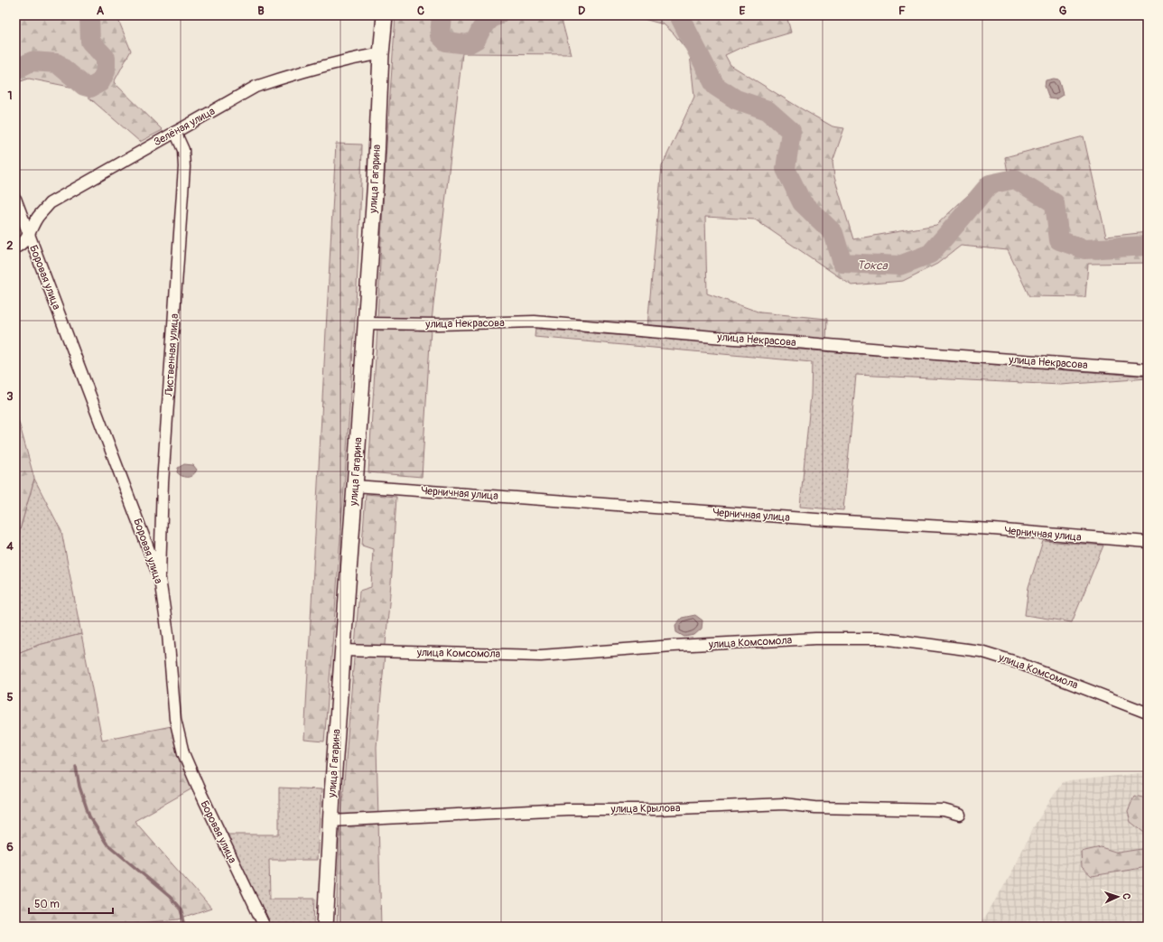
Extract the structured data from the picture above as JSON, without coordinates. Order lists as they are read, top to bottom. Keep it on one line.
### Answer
{"streets":{"main road":["улица Гагарина"],"street":["Зелёная улица","Боровая улица","улица Некрасова","Лиственная улица","Черничная улица","улица Комсомола","улица Крылова"]},"crossings":[["Зелёная улица","улица Гагарина"],["Зелёная улица","Боровая улица"],["Зелёная улица","Лиственная улица"],["улица Гагарина","улица Некрасова"],["улица Гагарина","Черничная улица"],["улица Гагарина","улица Комсомола"],["улица Гагарина","улица Крылова"],["Боровая улица","Лиственная улица"]],"water":["Токса"],"scale_bar":"50 m","north":"right","grid":{"columns":["A","B","C","D","E","F","G"],"rows":["1","2","3","4","5","6"]}}
